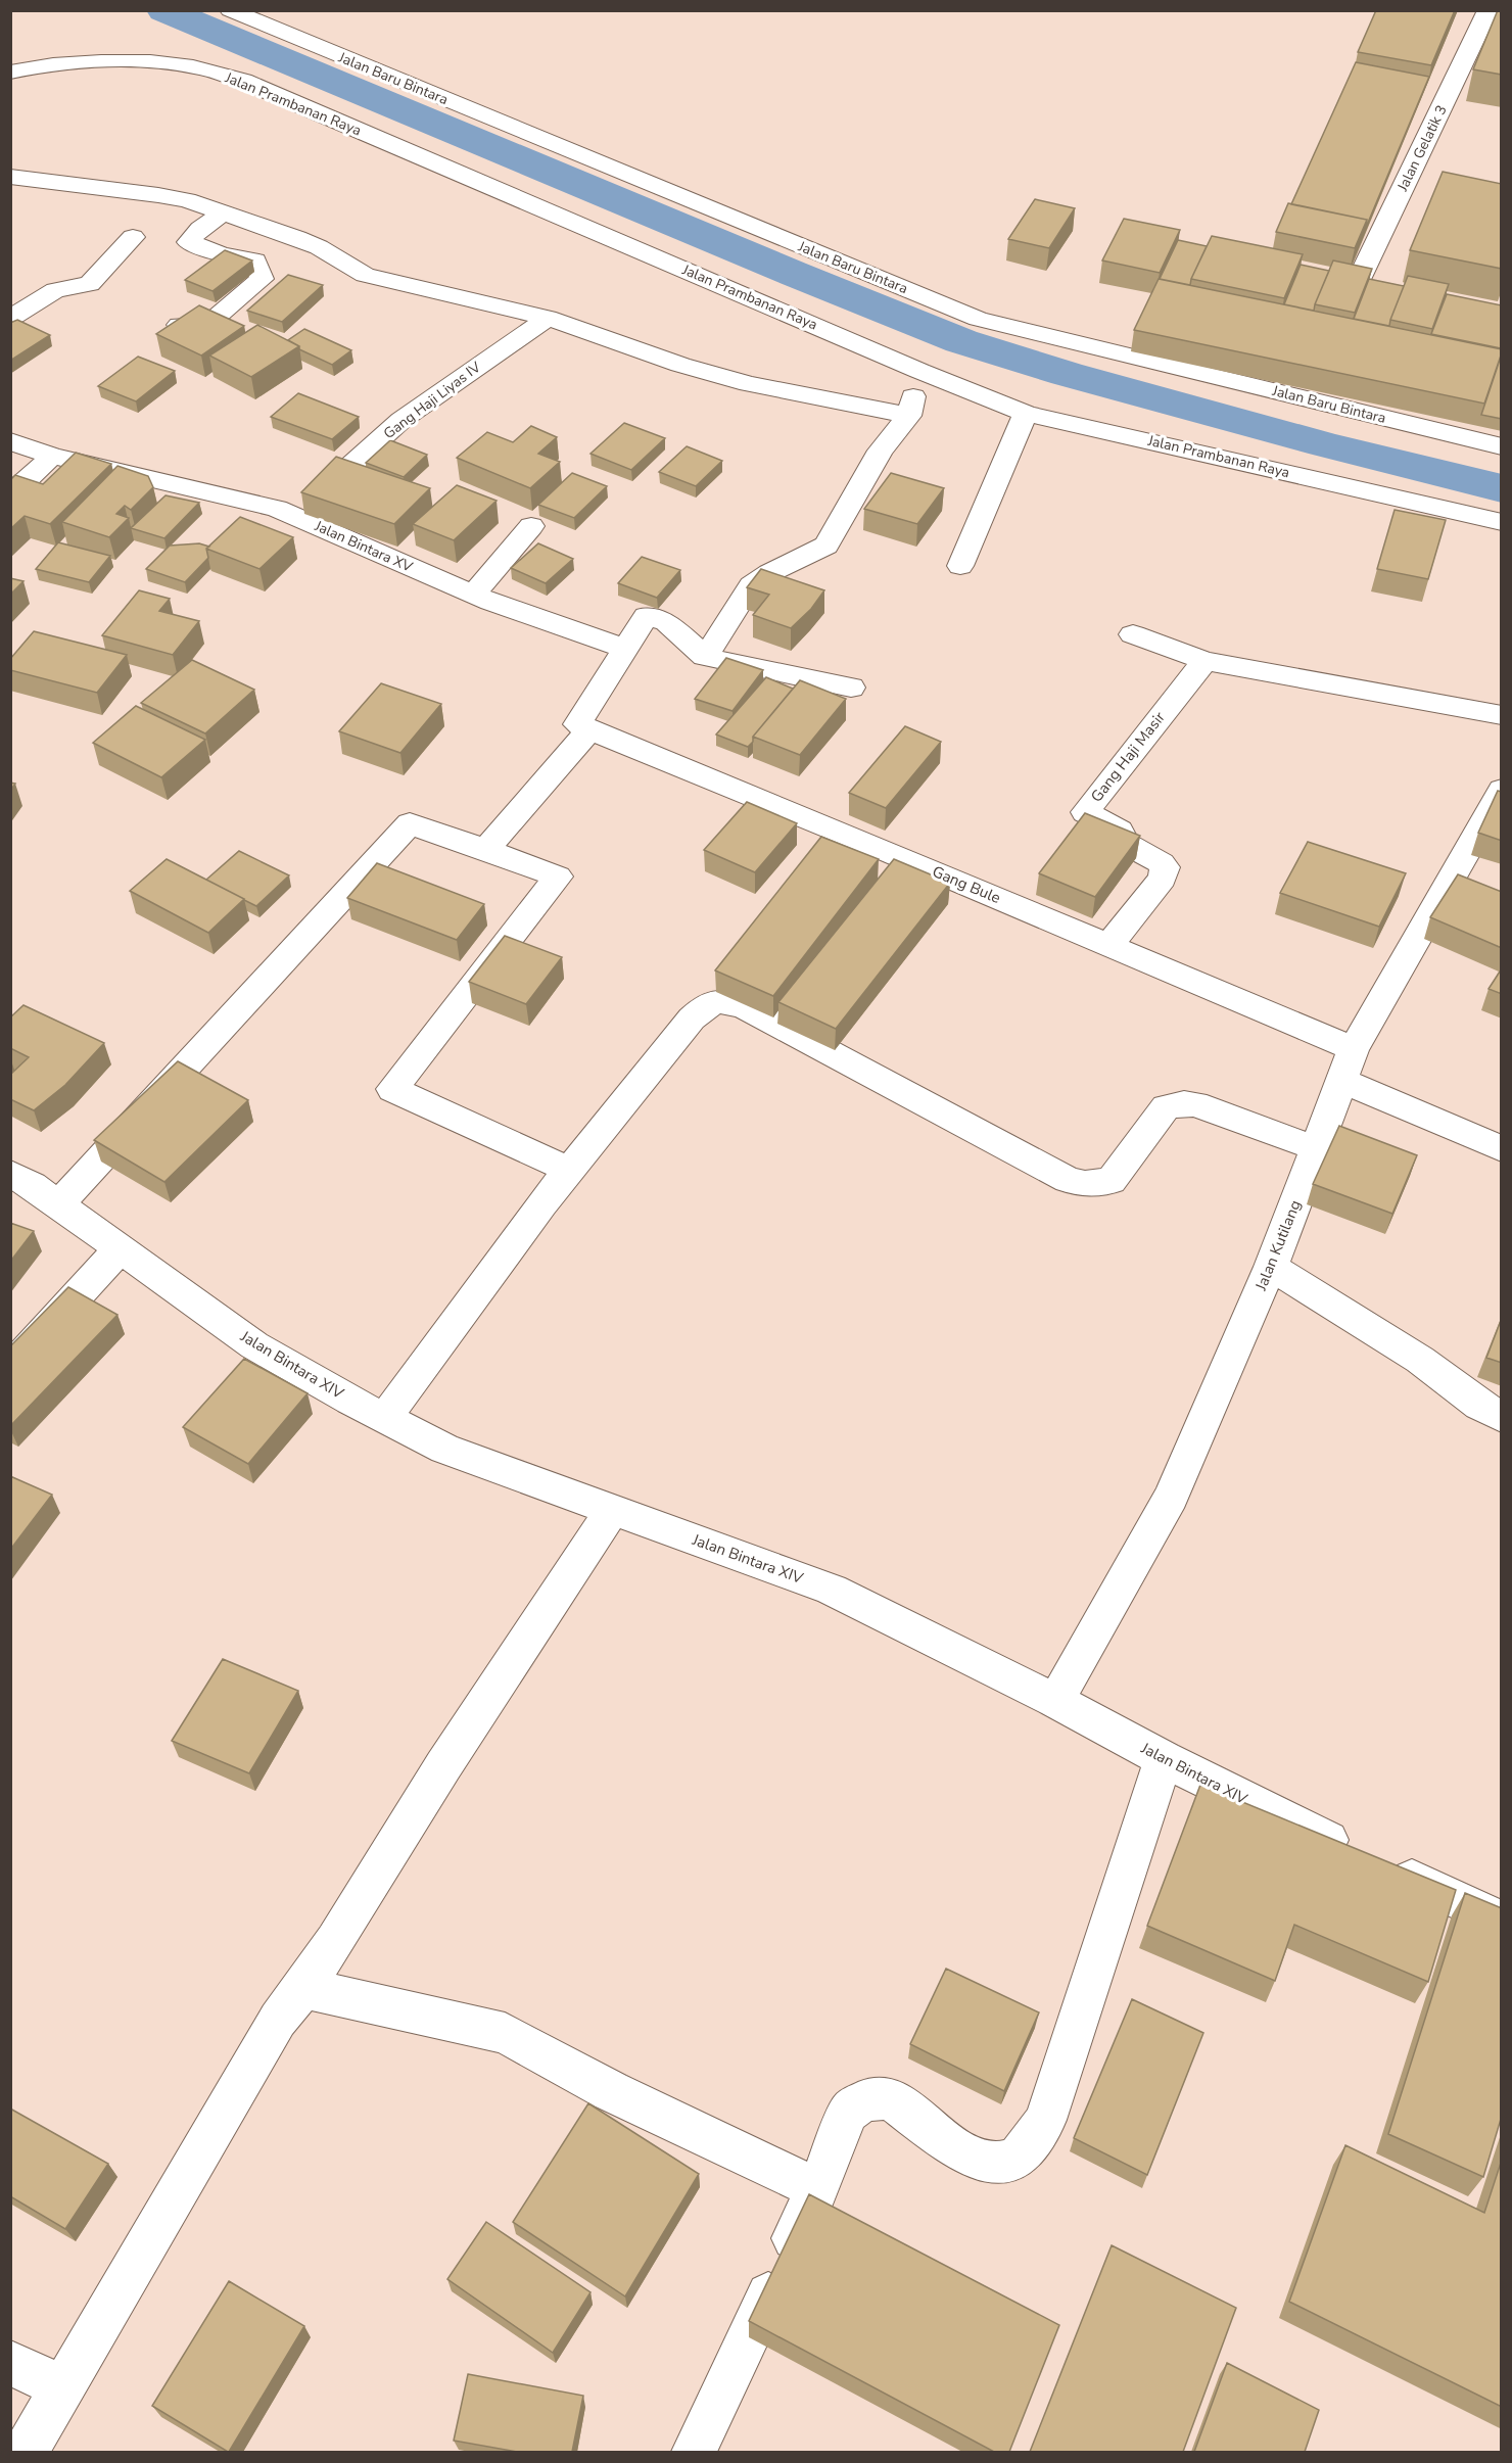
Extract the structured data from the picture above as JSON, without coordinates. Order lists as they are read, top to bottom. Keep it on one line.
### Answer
{"streets":{"street":["Jalan Baru Bintara","Jalan Prambanan Raya","Jalan Gelatik 3","Gang Haji Liyas IV","Jalan Bintara XV","Gang Haji Masir","Gang Bule","Jalan Kutilang","Jalan Bintara XIV"]},"crossings":[["Gang Haji Liyas IV","Jalan Bintara XV"],["Gang Haji Masir","Gang Bule"],["Gang Bule","Jalan Kutilang"],["Jalan Kutilang","Jalan Bintara XIV"]]}
